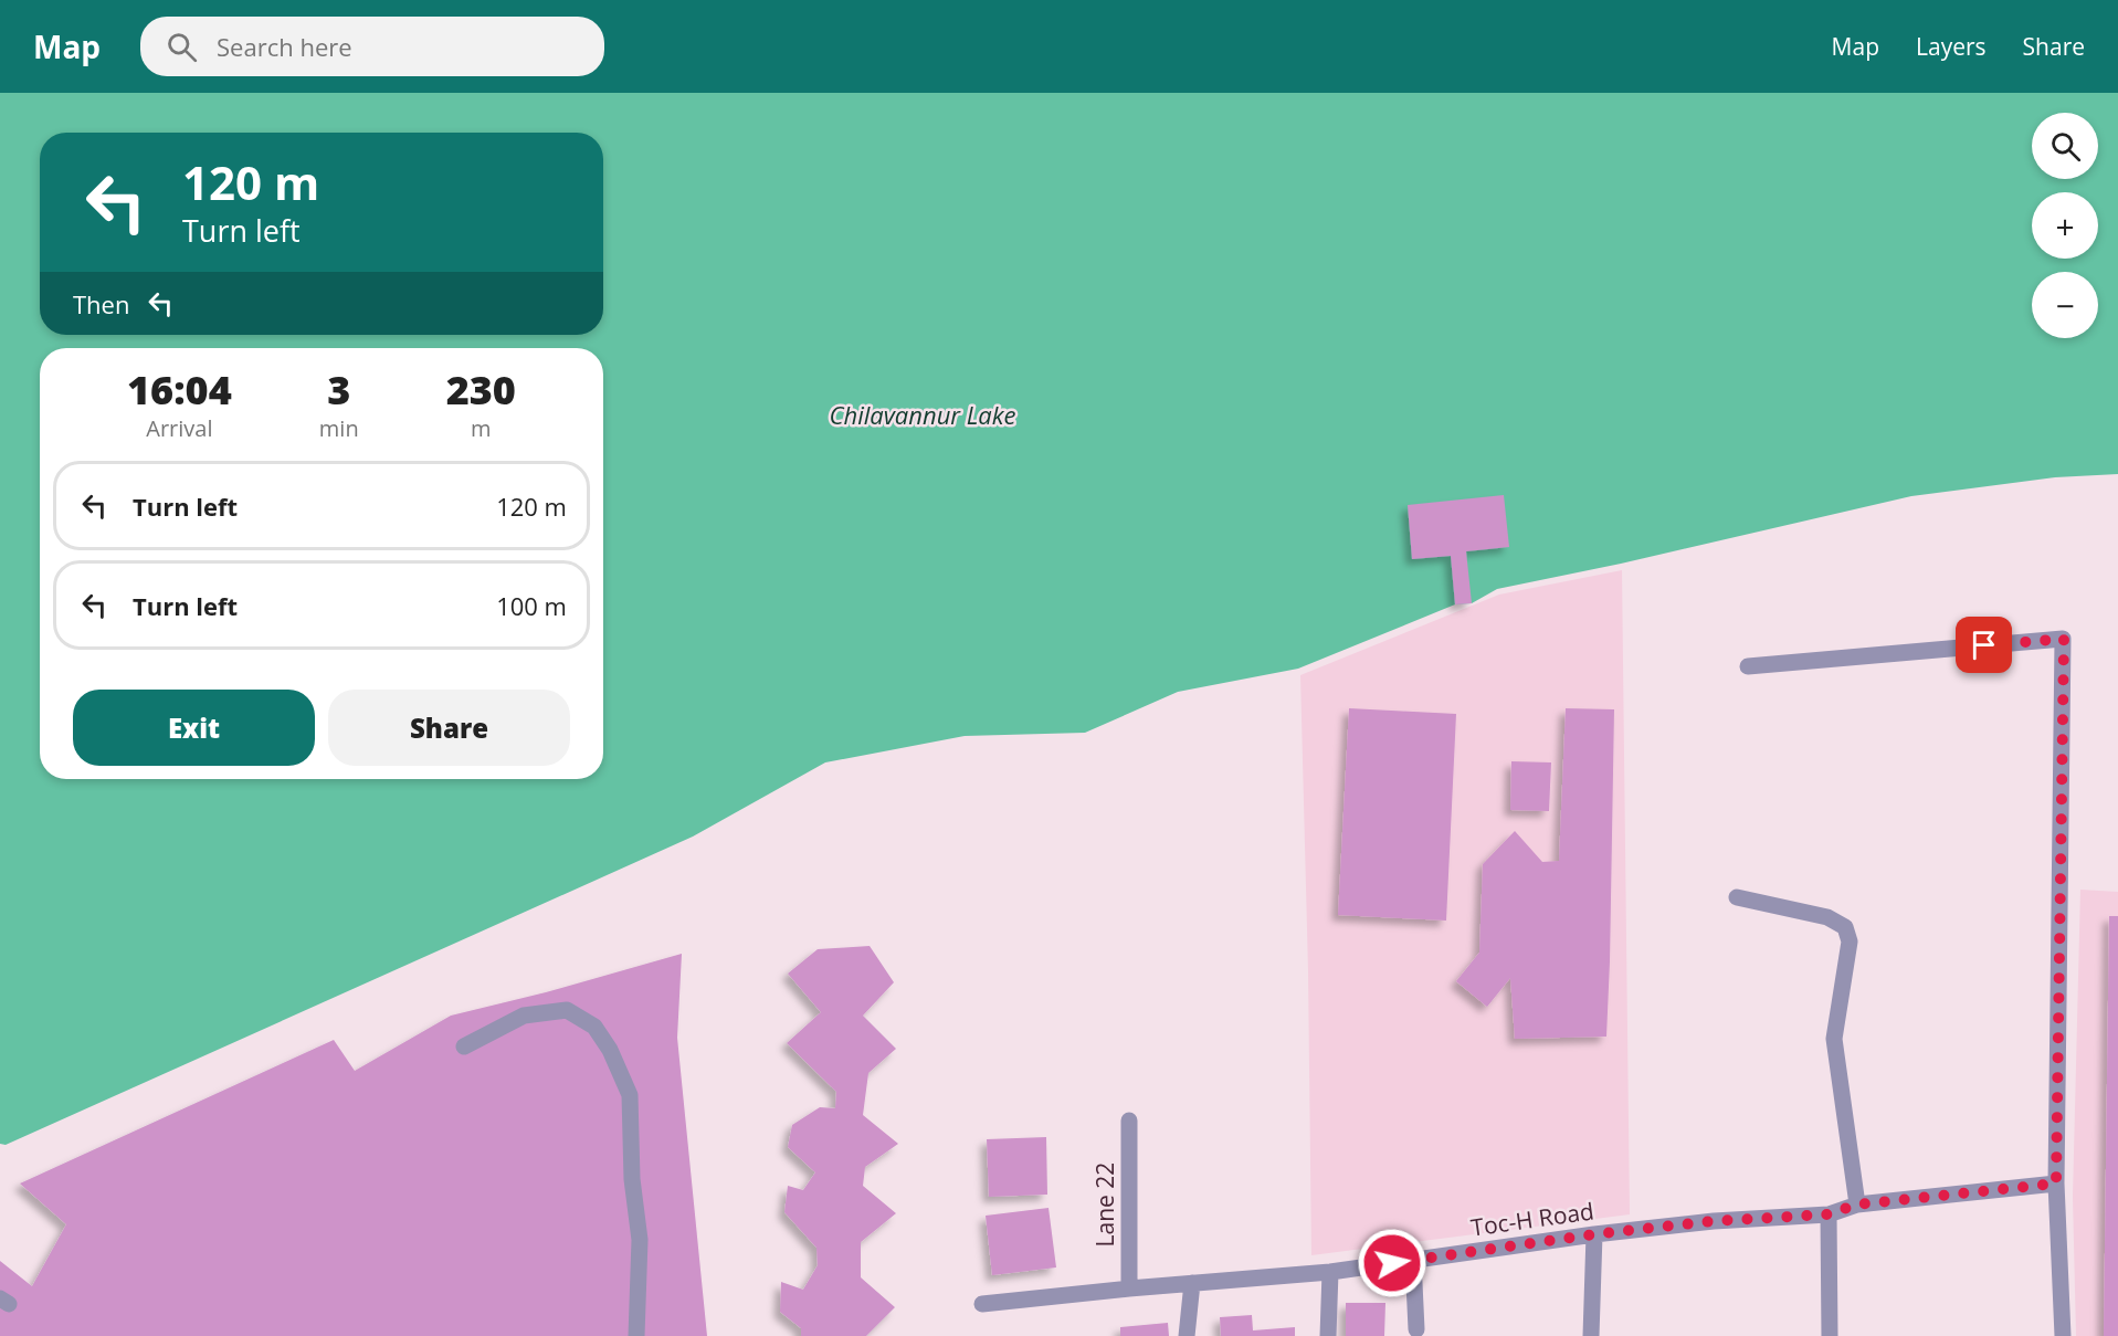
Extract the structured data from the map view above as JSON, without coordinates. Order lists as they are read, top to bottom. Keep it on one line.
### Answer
{"streets":{"street":["Lane 22","Toc-H Road"]},"crossings":[["Lane 22","Toc-H Road"]],"water":["Chilavannur Lake"],"page":{"header":"Map","search":"Search here","nav":["Map","Layers","Share"],"map_buttons":["+","−"],"turn":["120 m","Turn left"],"then":"Then","eta":["16:04","Arrival","3","min","230","m"],"list":[{"name":"Turn left","value":"120 m"},{"name":"Turn left","value":"100 m"}],"buttons":["Exit","Share"]}}
